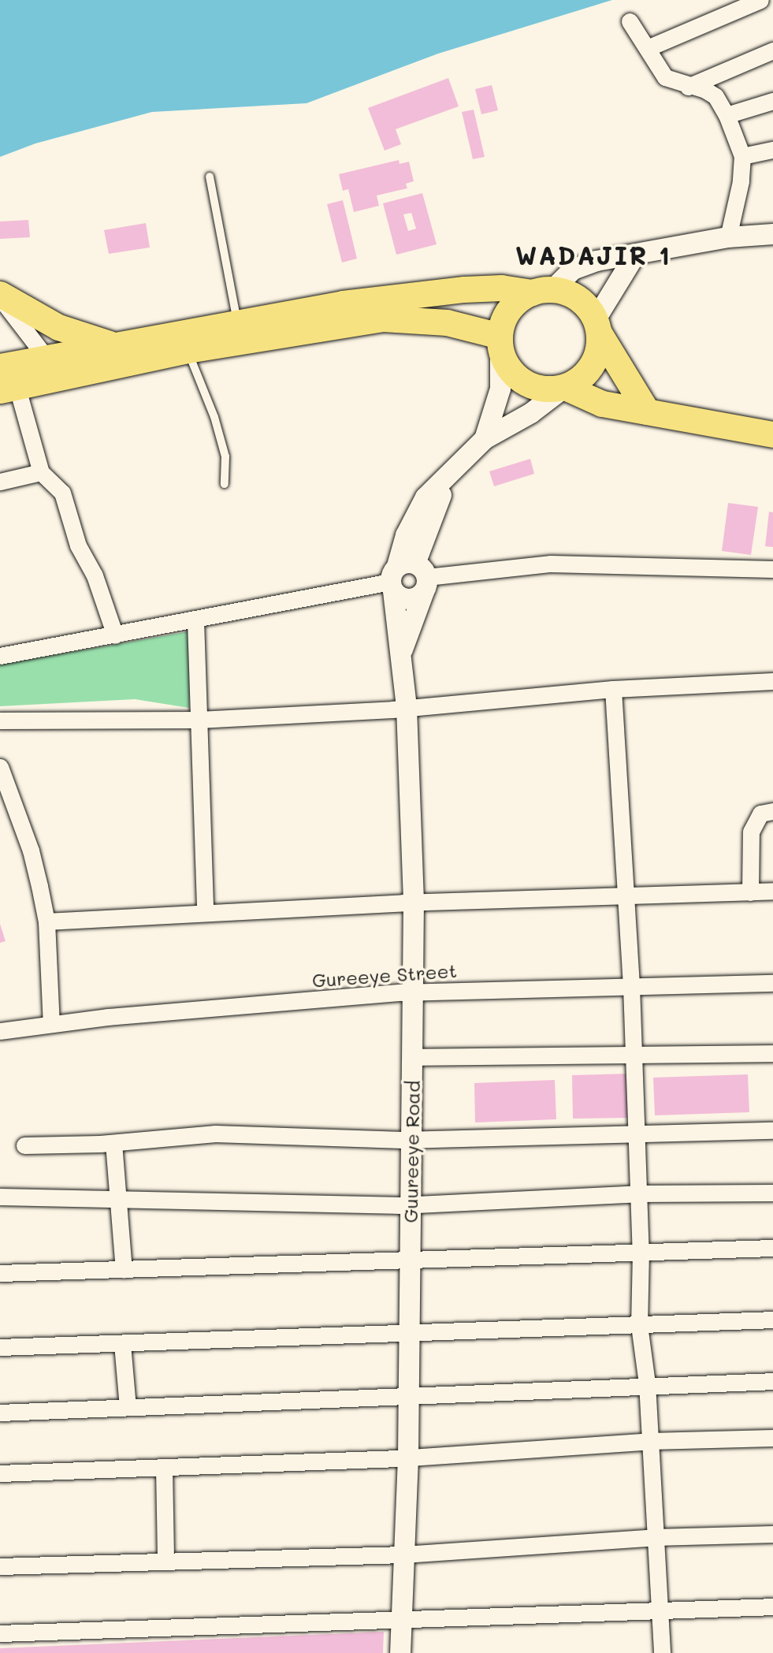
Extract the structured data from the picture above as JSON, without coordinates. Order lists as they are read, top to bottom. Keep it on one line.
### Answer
{"streets":{"street":["Gureeye Street","Guureeye Road"]},"crossings":[["Gureeye Street","Guureeye Road"]],"districts":["WADAJIR 1"]}
